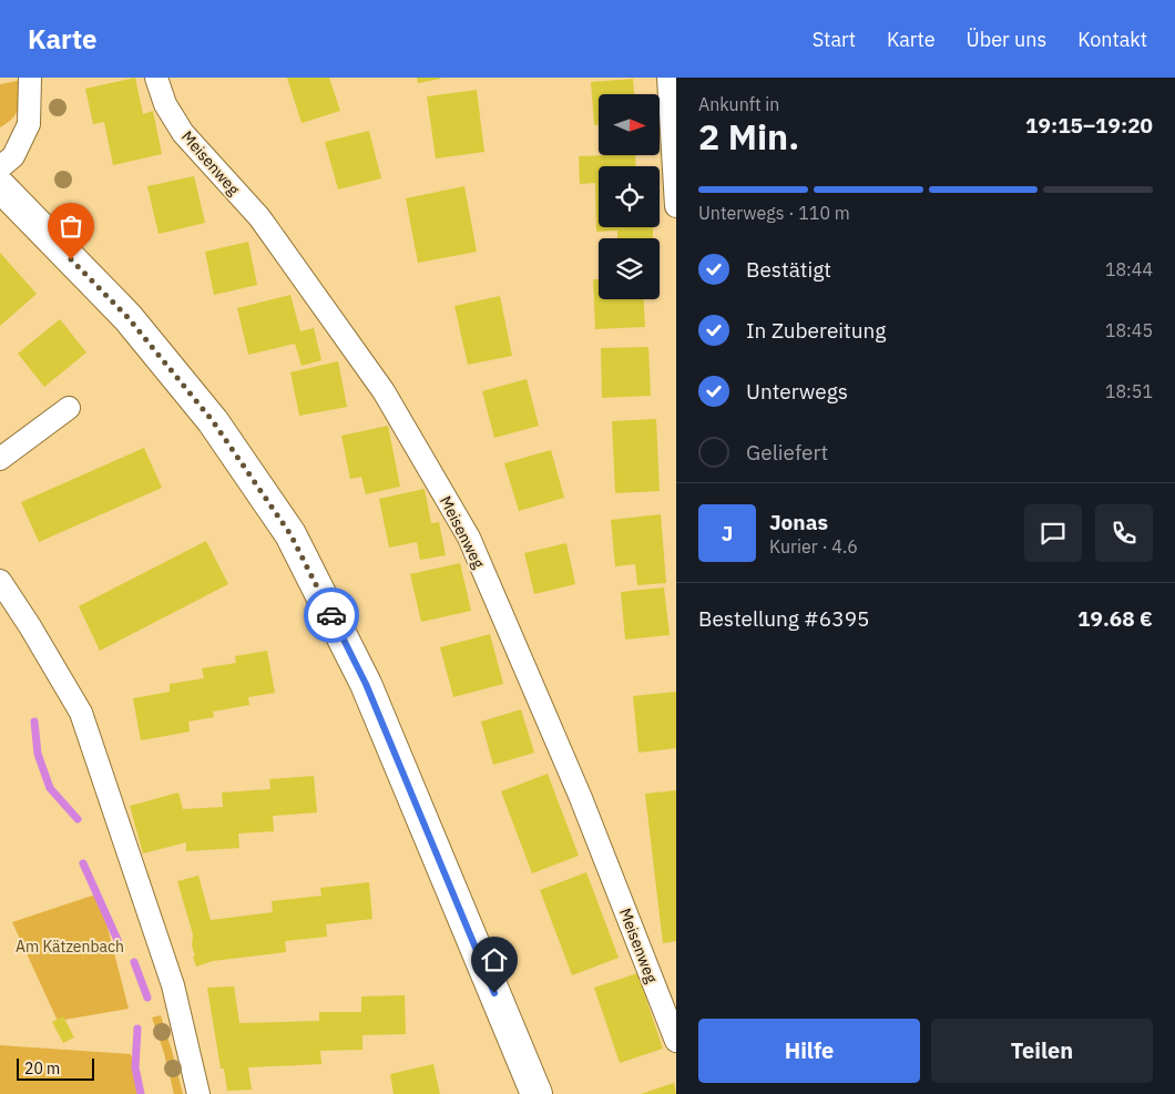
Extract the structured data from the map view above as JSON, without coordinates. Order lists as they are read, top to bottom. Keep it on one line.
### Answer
{"streets":{"street":["Meisenweg"]},"parks":["Am Kätzenbach"],"scale_bar":"20 m","north":"right","page":{"header":"Karte","nav":["Start","Karte","Über uns","Kontakt"],"heading":["2 Min.","Ankunft in","19:15–19:20"],"panel":["Jonas","Kurier · 4.6","Bestellung #6395","19.68 €"],"bar":"Unterwegs · 110 m","list":[["Bestätigt","18:44"],["In Zubereitung","18:45"],["Unterwegs","18:51"],"Geliefert"],"round":"J","buttons":["Hilfe","Teilen"],"scale":"20 m"}}
